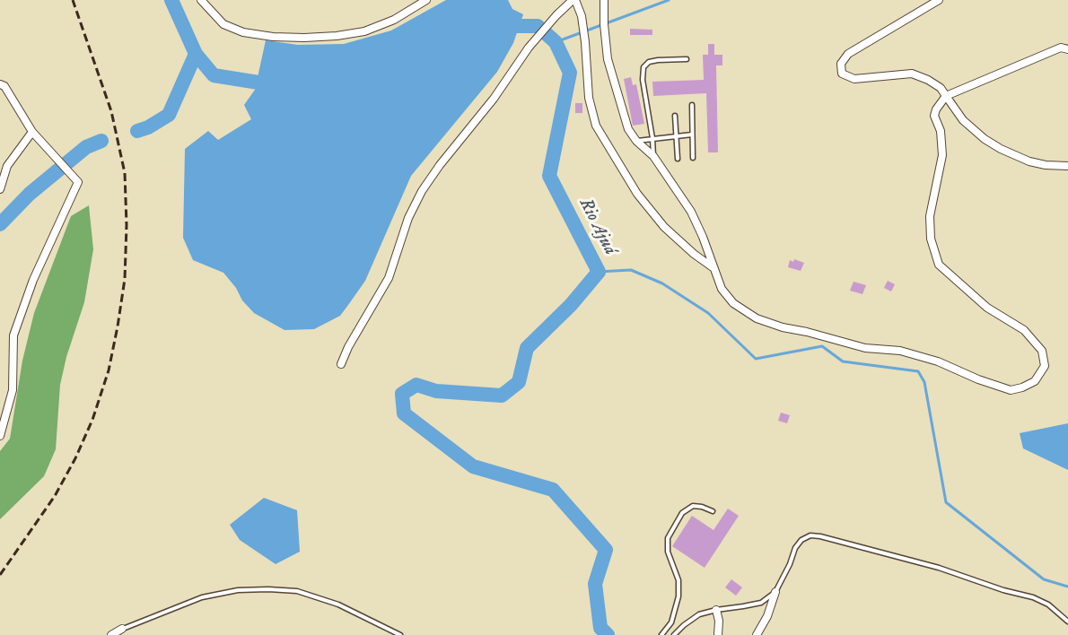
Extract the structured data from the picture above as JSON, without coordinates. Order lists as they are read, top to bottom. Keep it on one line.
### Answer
{"water":["Rio Ajuá"]}
